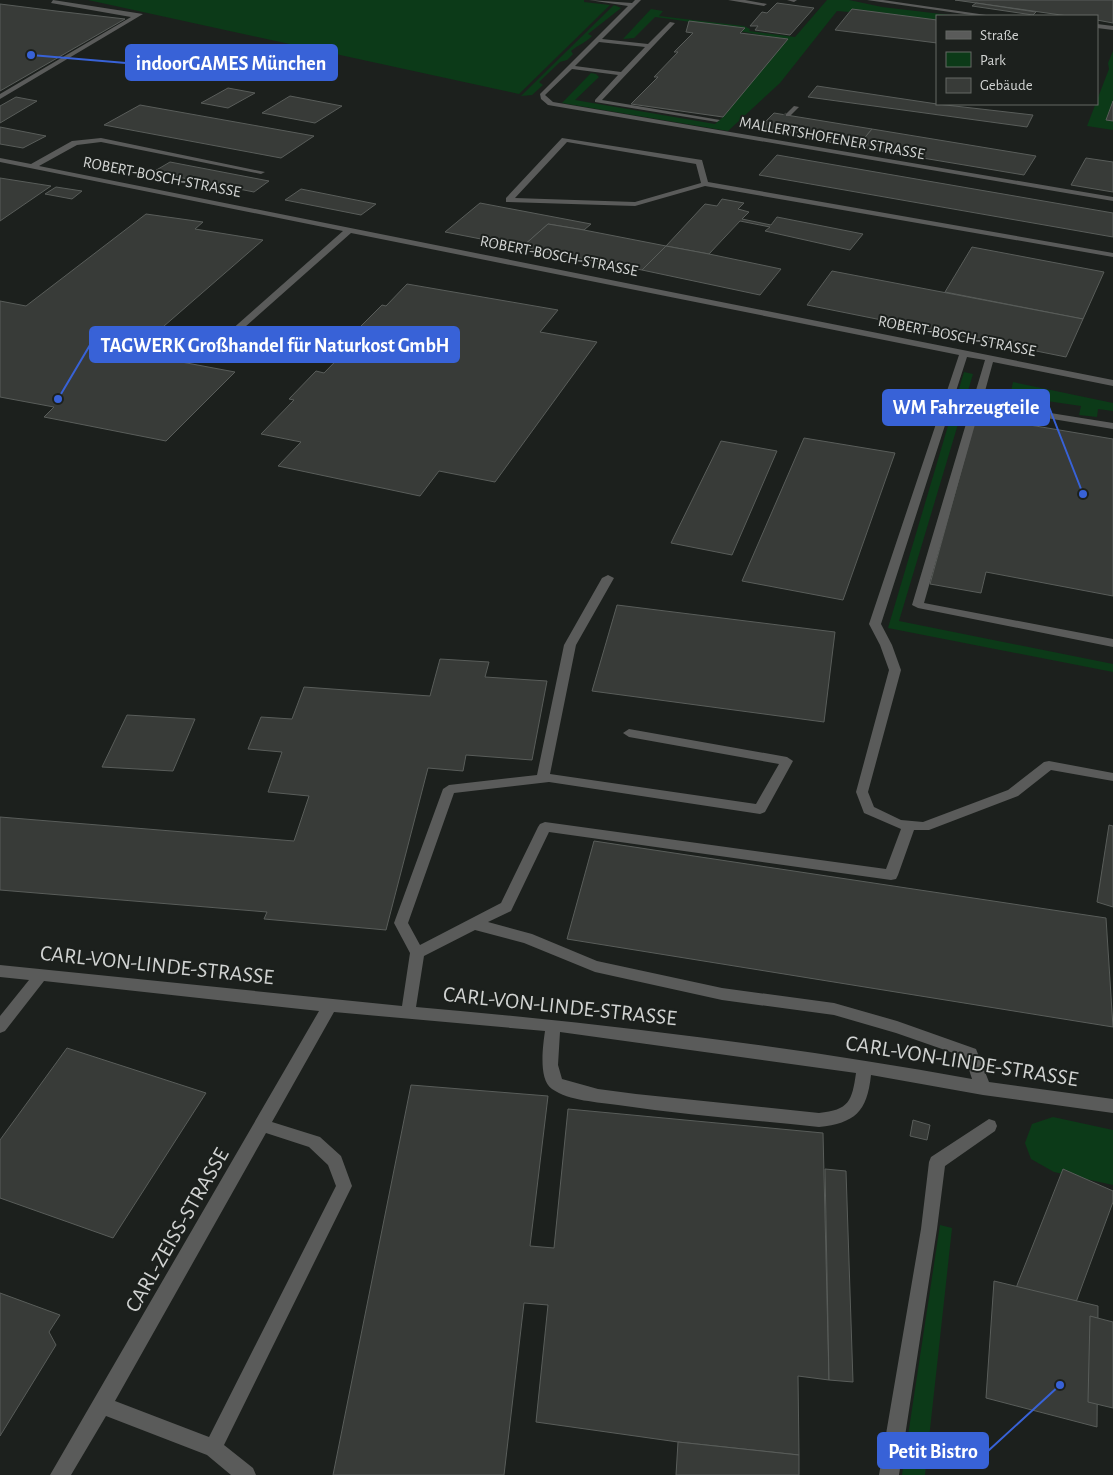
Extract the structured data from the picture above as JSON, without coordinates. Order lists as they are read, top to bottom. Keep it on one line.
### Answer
{"streets":{"street":["MALLERTSHOFENER STRASSE","ROBERT-BOSCH-STRASSE","CARL-VON-LINDE-STRASSE","CARL-ZEISS-STRASSE"]},"crossings":[["CARL-VON-LINDE-STRASSE","CARL-ZEISS-STRASSE"]],"places":["indoorGAMES München","TAGWERK Großhandel für Naturkost GmbH","WM Fahrzeugteile","Petit Bistro"],"legend":["Straße","Park","Gebäude"]}
